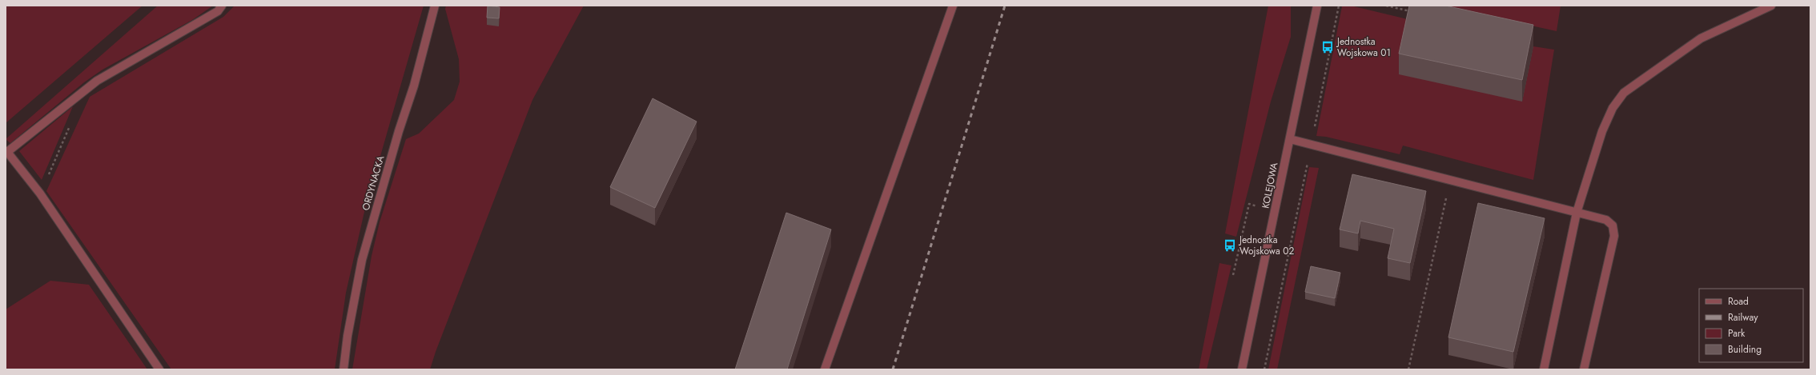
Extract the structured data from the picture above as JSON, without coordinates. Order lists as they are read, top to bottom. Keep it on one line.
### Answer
{"streets":{"street":["ORDYNACKA","KOLEJOWA"]},"places":{"bus stop":["Jednostka Wojskowa 01","Jednostka Wojskowa 02"]},"legend":["Road","Railway","Park","Building"]}
